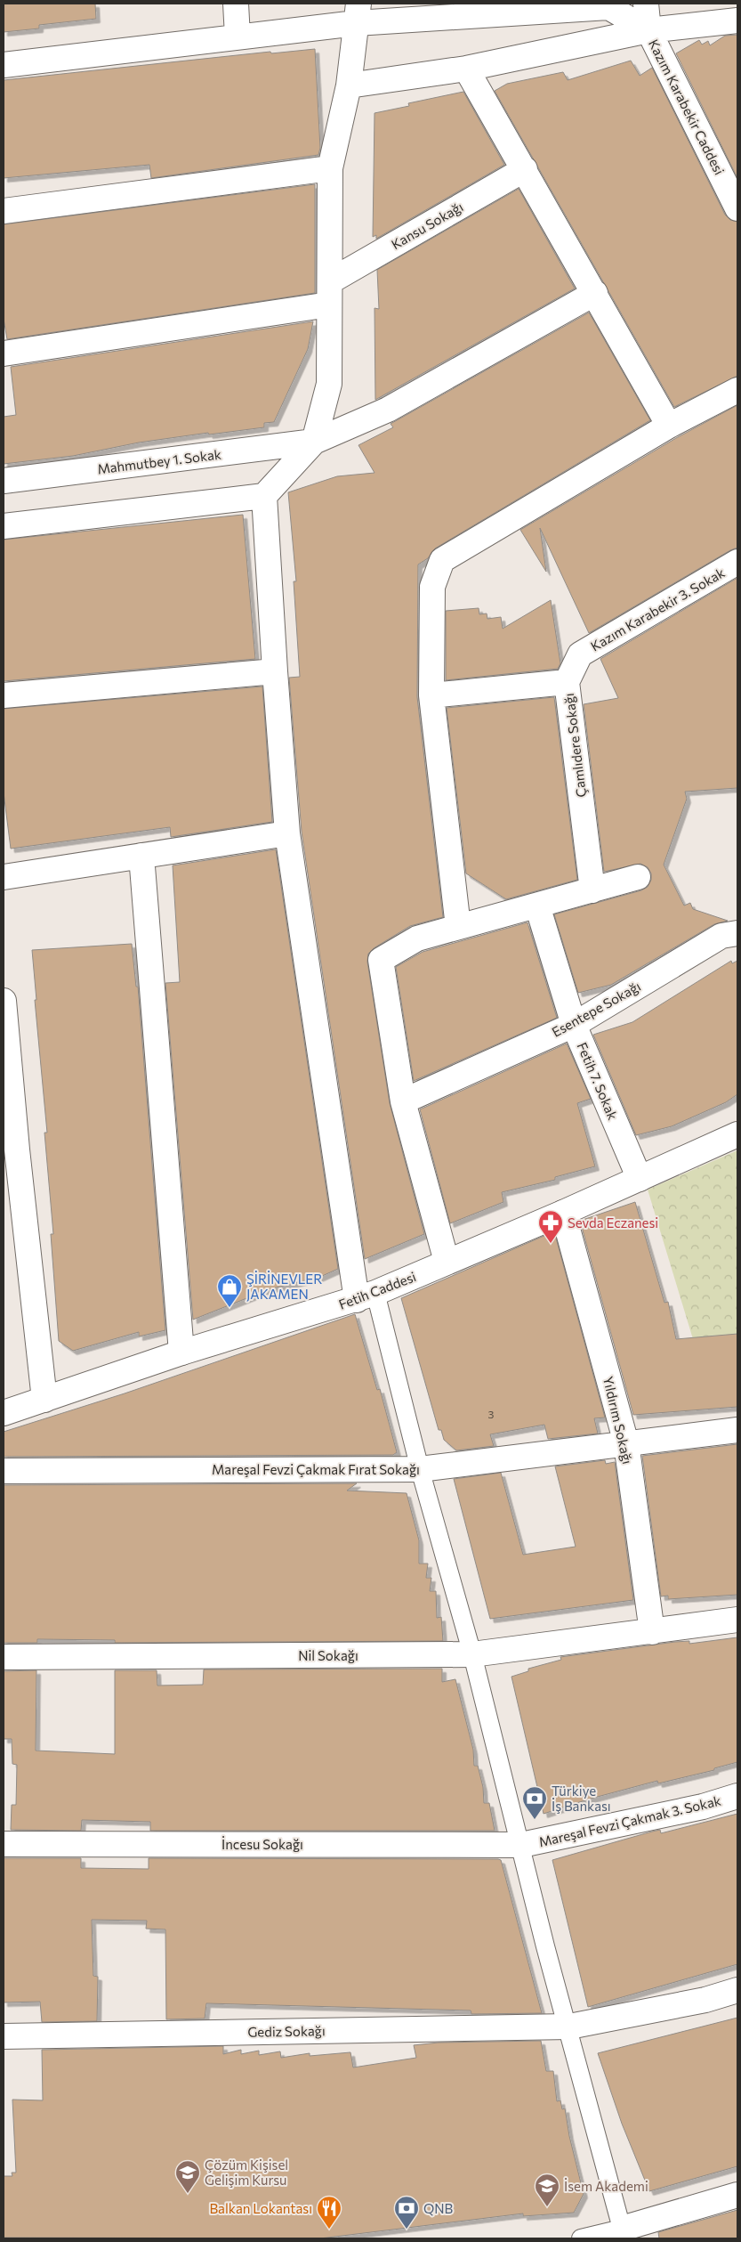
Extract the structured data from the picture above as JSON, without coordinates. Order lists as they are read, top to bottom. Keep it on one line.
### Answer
{"streets":{"street":["Kazım Karabekir Caddesi","Kansu Sokağı","Mahmutbey 1. Sokak","Kazım Karabekir 3. Sokak","Çamlıdere Sokağı","Esentepe Sokağı","Fetih 7. Sokak","Fetih Caddesi","Yıldırım Sokağı","Mareşal Fevzi Çakmak Fırat Sokağı","Nil Sokağı","Mareşal Fevzi Çakmak 3. Sokak","İncesu Sokağı","Gediz Sokağı"]},"crossings":[["Kazım Karabekir 3. Sokak","Çamlıdere Sokağı"],["Esentepe Sokağı","Fetih 7. Sokak"],["Fetih 7. Sokak","Fetih Caddesi"],["Fetih Caddesi","Yıldırım Sokağı"],["Yıldırım Sokağı","Mareşal Fevzi Çakmak Fırat Sokağı"],["Yıldırım Sokağı","Nil Sokağı"],["Mareşal Fevzi Çakmak 3. Sokak","İncesu Sokağı"]],"places":{"pharmacy":["Sevda Eczanesi"],"shop":["ŞİRİNEVLER JAKAMEN"],"bank":["Türkiye İş Bankası","QNB"],"school or university":["Çözüm Kişisel Gelişim Kursu","İsem Akademi"],"restaurant":["Balkan Lokantası"]},"house_numbers":["3"]}
